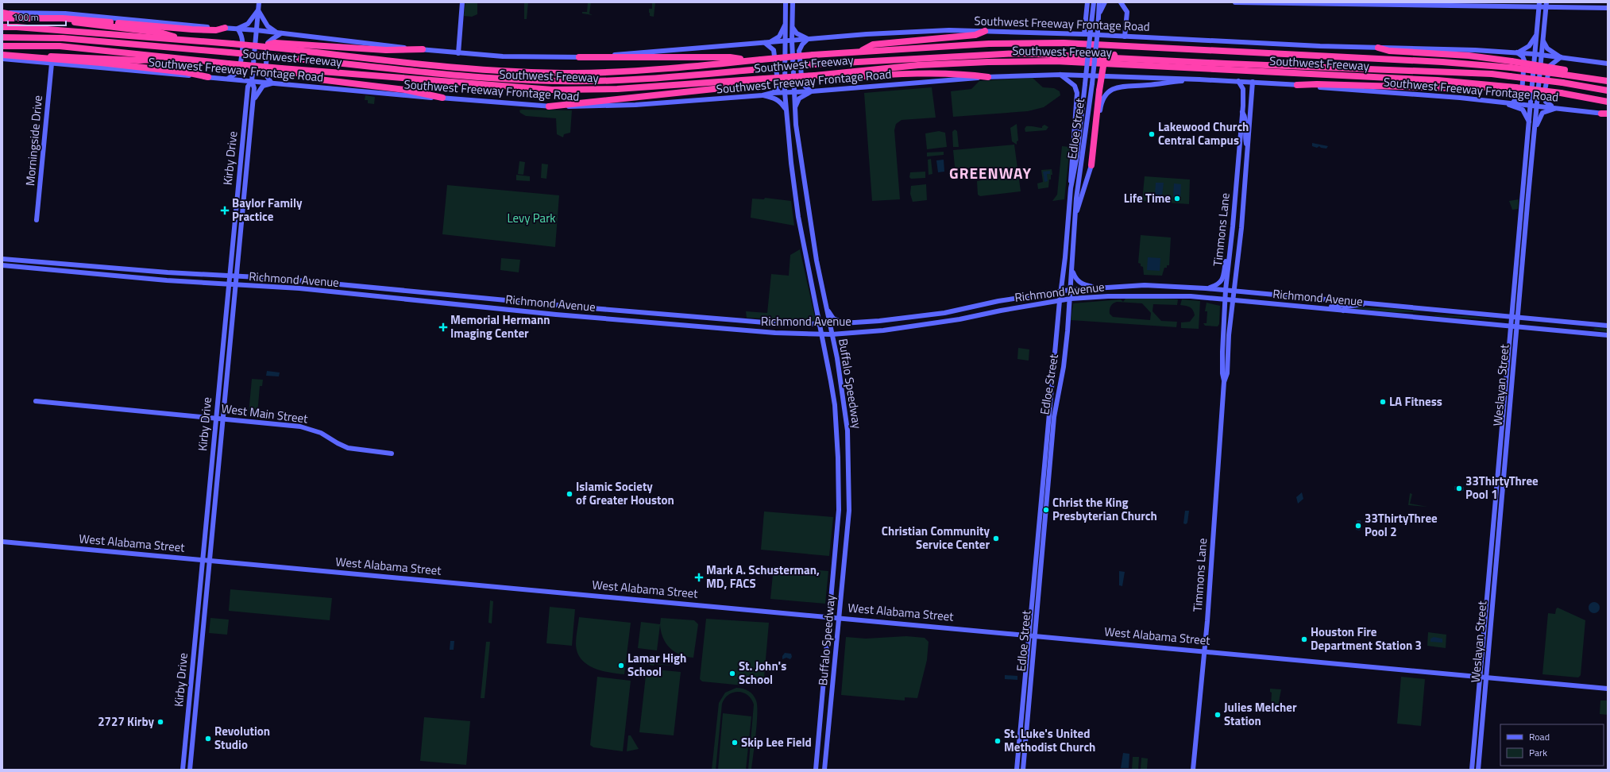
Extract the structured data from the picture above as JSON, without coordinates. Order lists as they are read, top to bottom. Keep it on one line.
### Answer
{"streets":{"highway":["Southwest Freeway"],"main road":["Southwest Freeway Frontage Road","Edloe Street","Morningside Drive","Kirby Drive","Timmons Lane","Richmond Avenue","Buffalo Speedway","Weslayan Street","West Main Street","West Alabama Street"]},"crossings":[["Southwest Freeway Frontage Road","Morningside Drive"],["Southwest Freeway Frontage Road","Kirby Drive"],["Southwest Freeway Frontage Road","Timmons Lane"],["Southwest Freeway Frontage Road","Buffalo Speedway"],["Southwest Freeway Frontage Road","Weslayan Street"],["Edloe Street","Richmond Avenue"],["Edloe Street","West Alabama Street"],["Kirby Drive","Richmond Avenue"],["Kirby Drive","West Main Street"],["Kirby Drive","West Alabama Street"],["Timmons Lane","Richmond Avenue"],["Timmons Lane","West Alabama Street"],["Richmond Avenue","Buffalo Speedway"],["Richmond Avenue","Weslayan Street"],["Buffalo Speedway","West Alabama Street"],["Weslayan Street","West Alabama Street"]],"districts":["GREENWAY"],"parks":["Levy Park"],"places":{"other":["Lakewood Church Central Campus","Life Time","LA Fitness","33ThirtyThree Pool 1","Islamic Society of Greater Houston","Christ the King Presbyterian Church","33ThirtyThree Pool 2","Christian Community Service Center","Houston Fire Department Station 3","Lamar High School","St. John's School","Julies Melcher Station","2727 Kirby","Revolution Studio","St. Luke's United Methodist Church","Skip Lee Field"],"health":["Baylor Family Practice","Memorial Hermann Imaging Center","Mark A. Schusterman, MD, FACS"]},"legend":["Road","Park"],"scale_bar":"100 m"}
